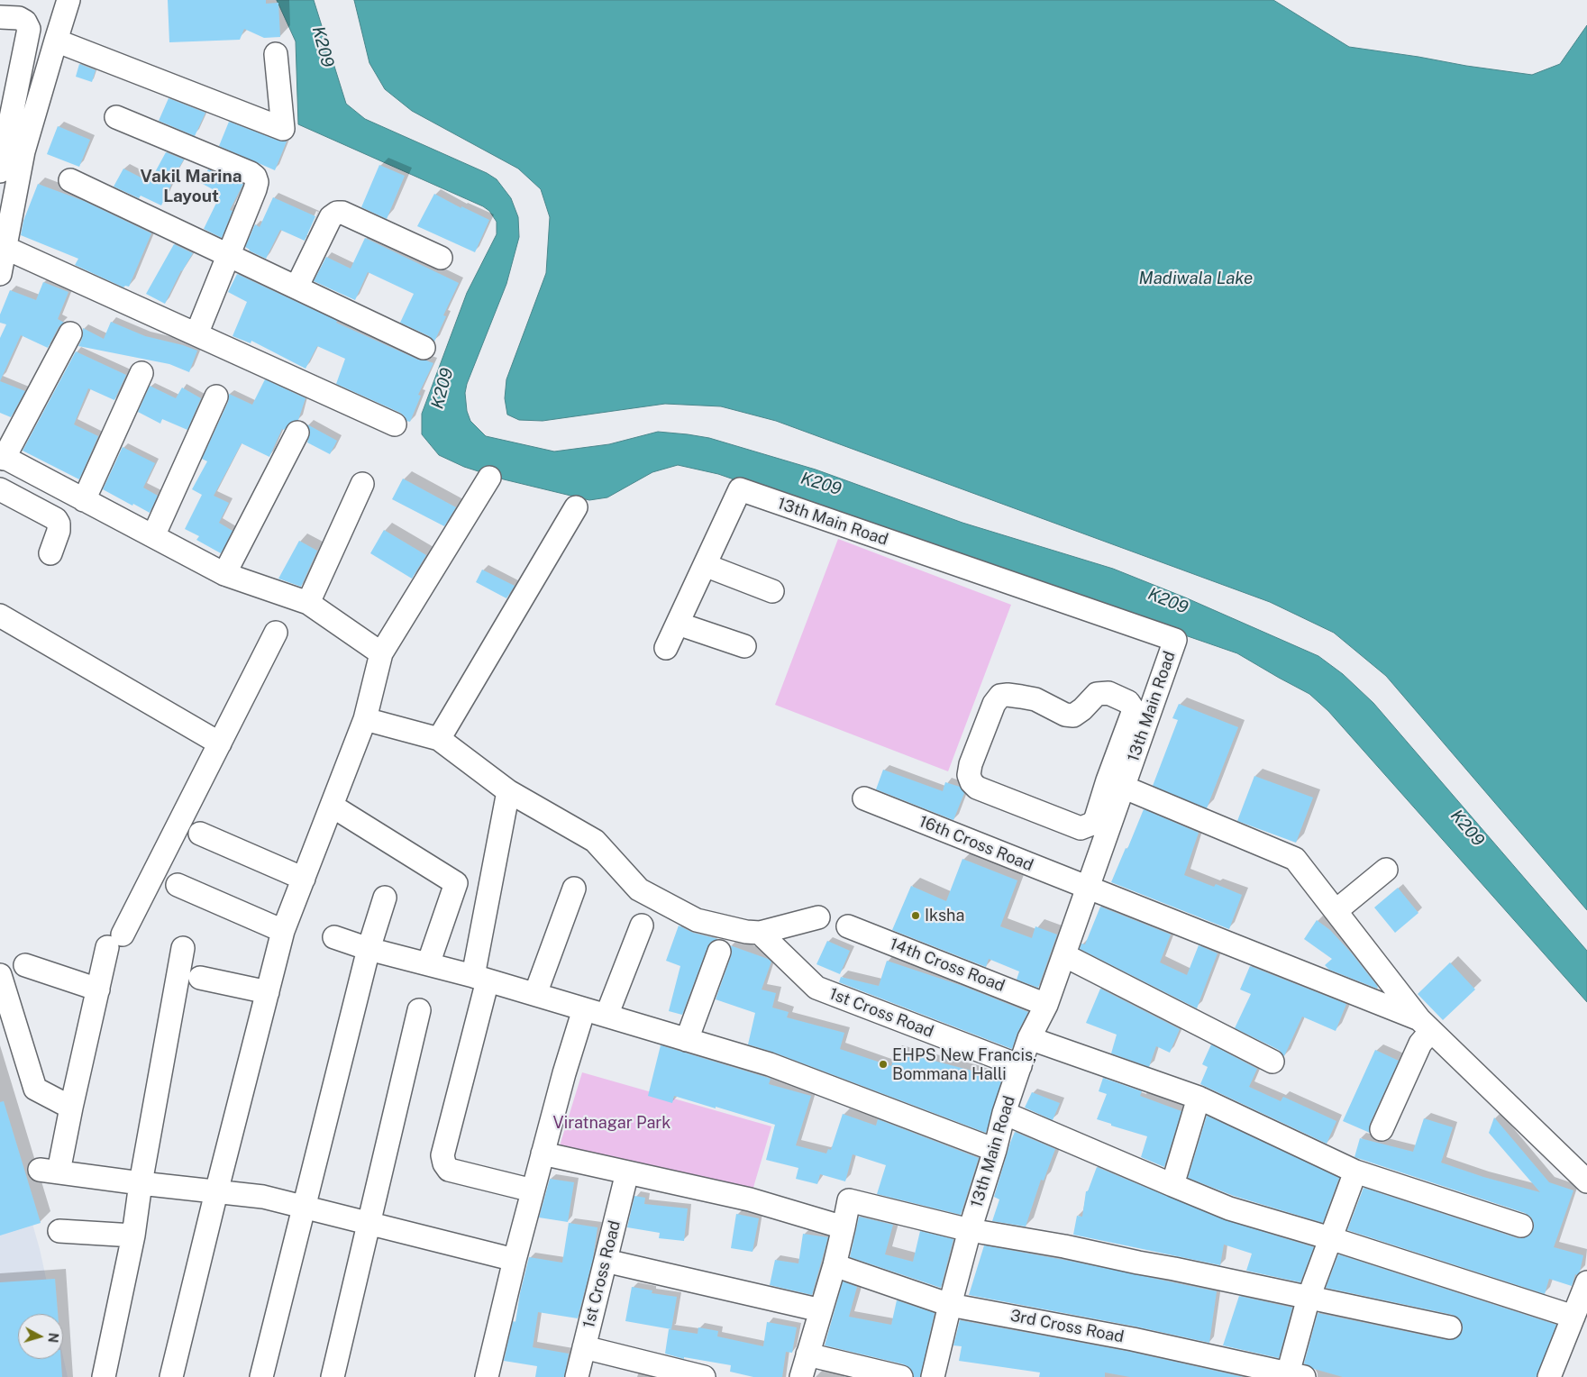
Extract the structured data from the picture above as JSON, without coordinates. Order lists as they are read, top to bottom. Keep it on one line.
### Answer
{"streets":{"street":["13th Main Road","16th Cross Road","14th Cross Road","1st Cross Road","3rd Cross Road"]},"crossings":[["13th Main Road","16th Cross Road"],["13th Main Road","14th Cross Road"],["13th Main Road","1st Cross Road"],["13th Main Road","3rd Cross Road"]],"districts":["Vakil Marina Layout"],"water":["K209","Madiwala Lake"],"parks":["Viratnagar Park"],"places":["Iksha","EHPS New Francis, Bommana Halli"],"north":"right"}
